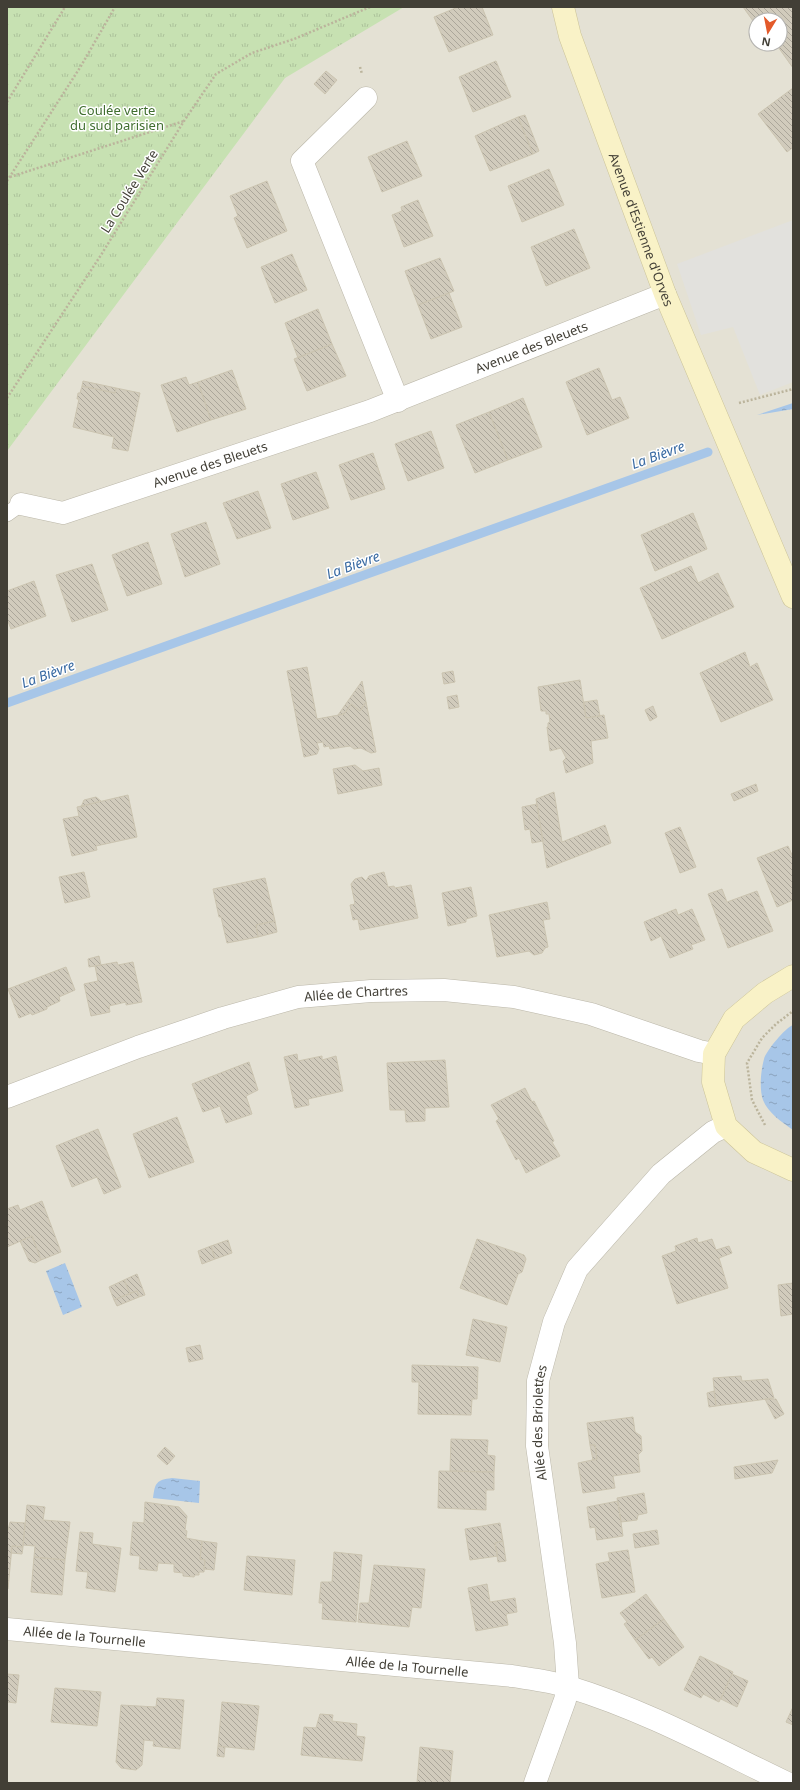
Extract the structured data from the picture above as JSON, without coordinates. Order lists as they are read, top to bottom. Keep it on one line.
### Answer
{"streets":{"street":["Avenue d'Estienne d'Orves","Avenue des Bleuets","Allée de Chartres","Allée des Briolettes","Allée de la Tournelle"],"path":["La Coulée Verte"]},"crossings":[["Avenue d'Estienne d'Orves","Avenue des Bleuets"],["Allée des Briolettes","Allée de la Tournelle"]],"water":["La Bièvre"],"parks":["Coulée verte du sud parisien"],"north":"bottom"}
